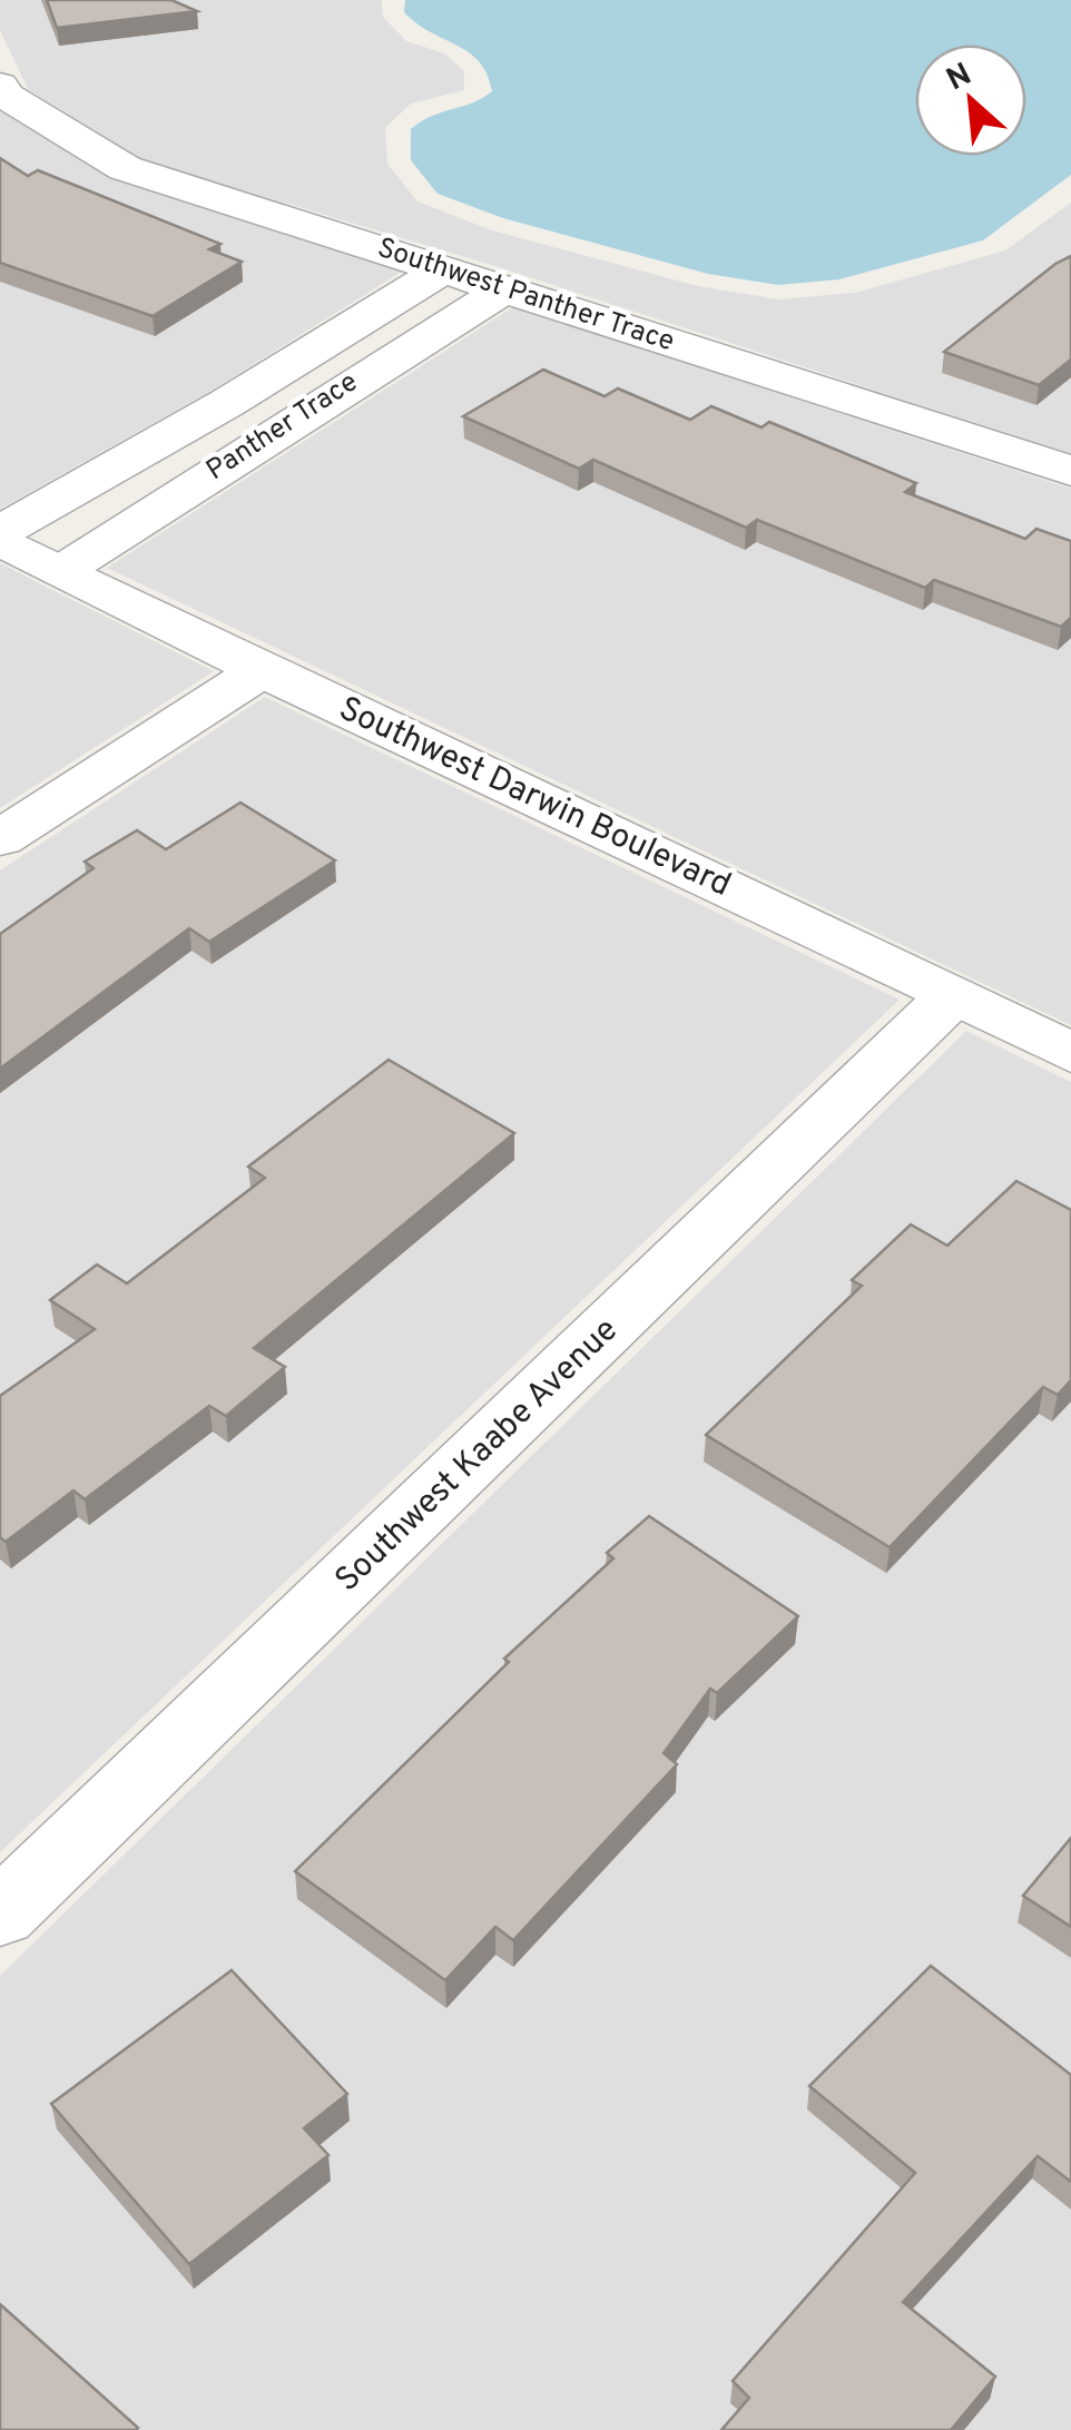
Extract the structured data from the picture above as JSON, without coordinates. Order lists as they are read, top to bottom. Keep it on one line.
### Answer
{"streets":{"street":["Southwest Panther Trace","Panther Trace","Southwest Darwin Boulevard","Southwest Kaabe Avenue"]},"crossings":[["Southwest Panther Trace","Panther Trace"],["Panther Trace","Southwest Darwin Boulevard"],["Southwest Darwin Boulevard","Southwest Kaabe Avenue"]],"north":"top left"}
